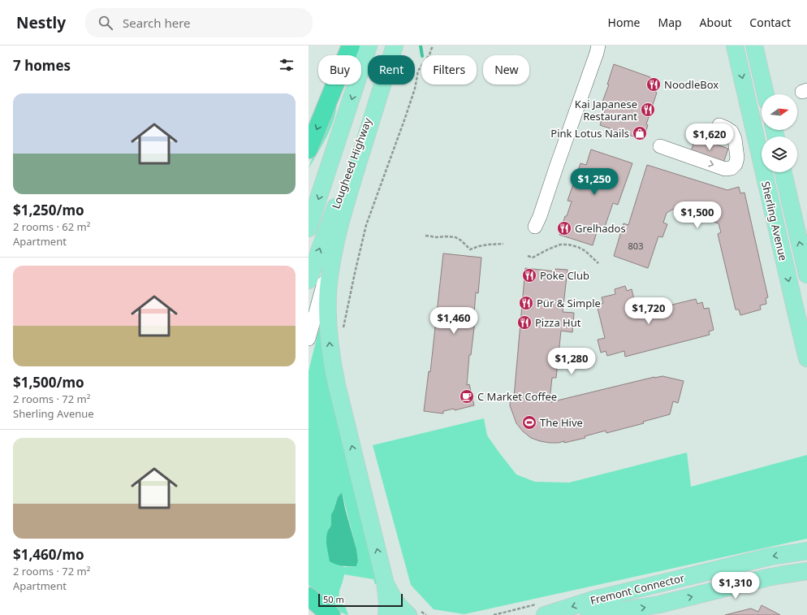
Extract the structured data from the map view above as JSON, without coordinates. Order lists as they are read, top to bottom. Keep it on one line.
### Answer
{"streets":{"main road":["Lougheed Highway","Sherling Avenue","Fremont Connector"]},"places":{"restaurant":["NoodleBox","Kai Japanese Restaurant","Grelhados","Poke Club","Pür & Simple","Pizza Hut"],"shop":["Pink Lotus Nails"],"cafe":["C Market Coffee"],"sports":["The Hive"]},"house_numbers":["803"],"scale_bar":"50 m","north":"right","page":{"header":"Nestly","search":"Search here","nav":["Home","Map","About","Contact"],"heading":"7 homes","chip":["Buy","Rent","Filters","New"],"list":[{"name":"$1,250/mo","note":"2 rooms · 62 m² · Apartment"},{"name":"$1,500/mo","note":"2 rooms · 72 m² · Sherling Avenue"},{"name":"$1,460/mo","note":"2 rooms · 72 m² · Apartment"}],"price":["$1,620","$1,250","$1,500","$1,720","$1,460","$1,280","$1,310"],"scale":"50 m"}}
